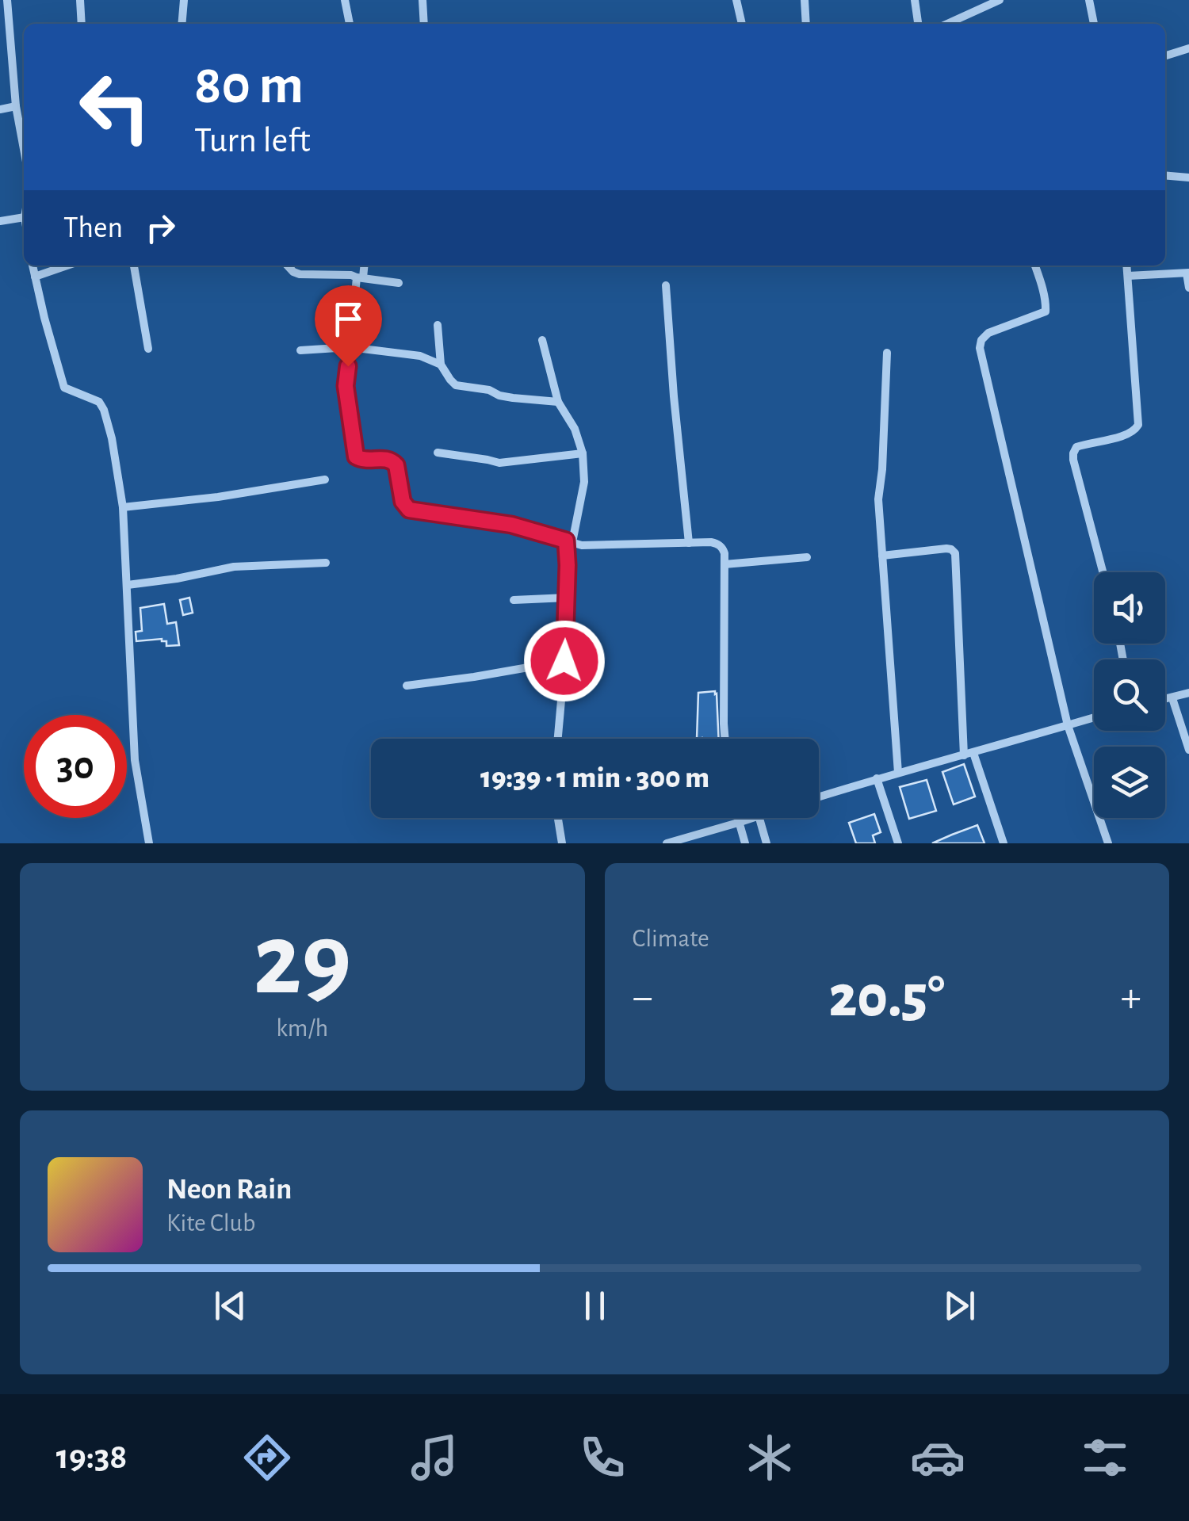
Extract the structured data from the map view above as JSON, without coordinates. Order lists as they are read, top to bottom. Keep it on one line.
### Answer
{"page":{"turn":["80 m","Turn left"],"then":"Then","limit":"30","trip":"19:39 · 1 min · 300 m","tile":[["29","km/h"],"Climate"],"heat":["−","20.5°","+"],"song":["Neon Rain","Kite Club"],"tabs":"19:38"}}
